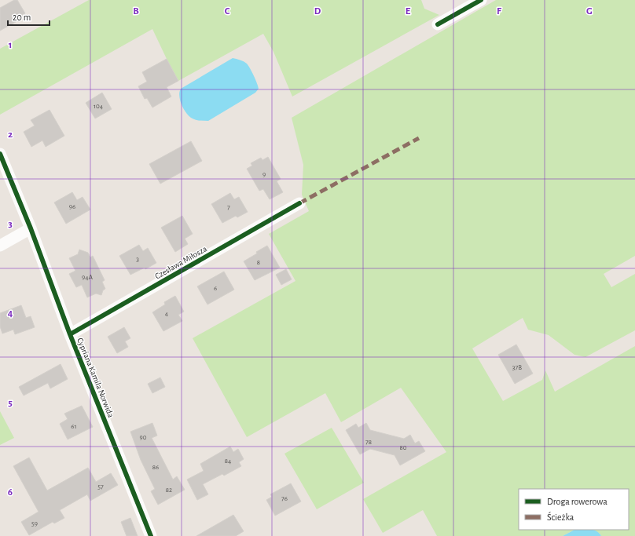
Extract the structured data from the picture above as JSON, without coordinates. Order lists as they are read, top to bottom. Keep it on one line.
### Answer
{"streets":{"street":["Czesława Miłosza","Cypriana Kamila Norwida"]},"crossings":[["Czesława Miłosza","Cypriana Kamila Norwida"]],"house_numbers":["104","9","96","7","3","8","94A","6","4","37B","61","90","78","80","84","86","57","82","76","59"],"legend":["Droga rowerowa","Ścieżka"],"scale_bar":"20 m","grid":{"columns":["B","C","D","E","F","G"],"rows":["1","2","3","4","5","6"]}}
